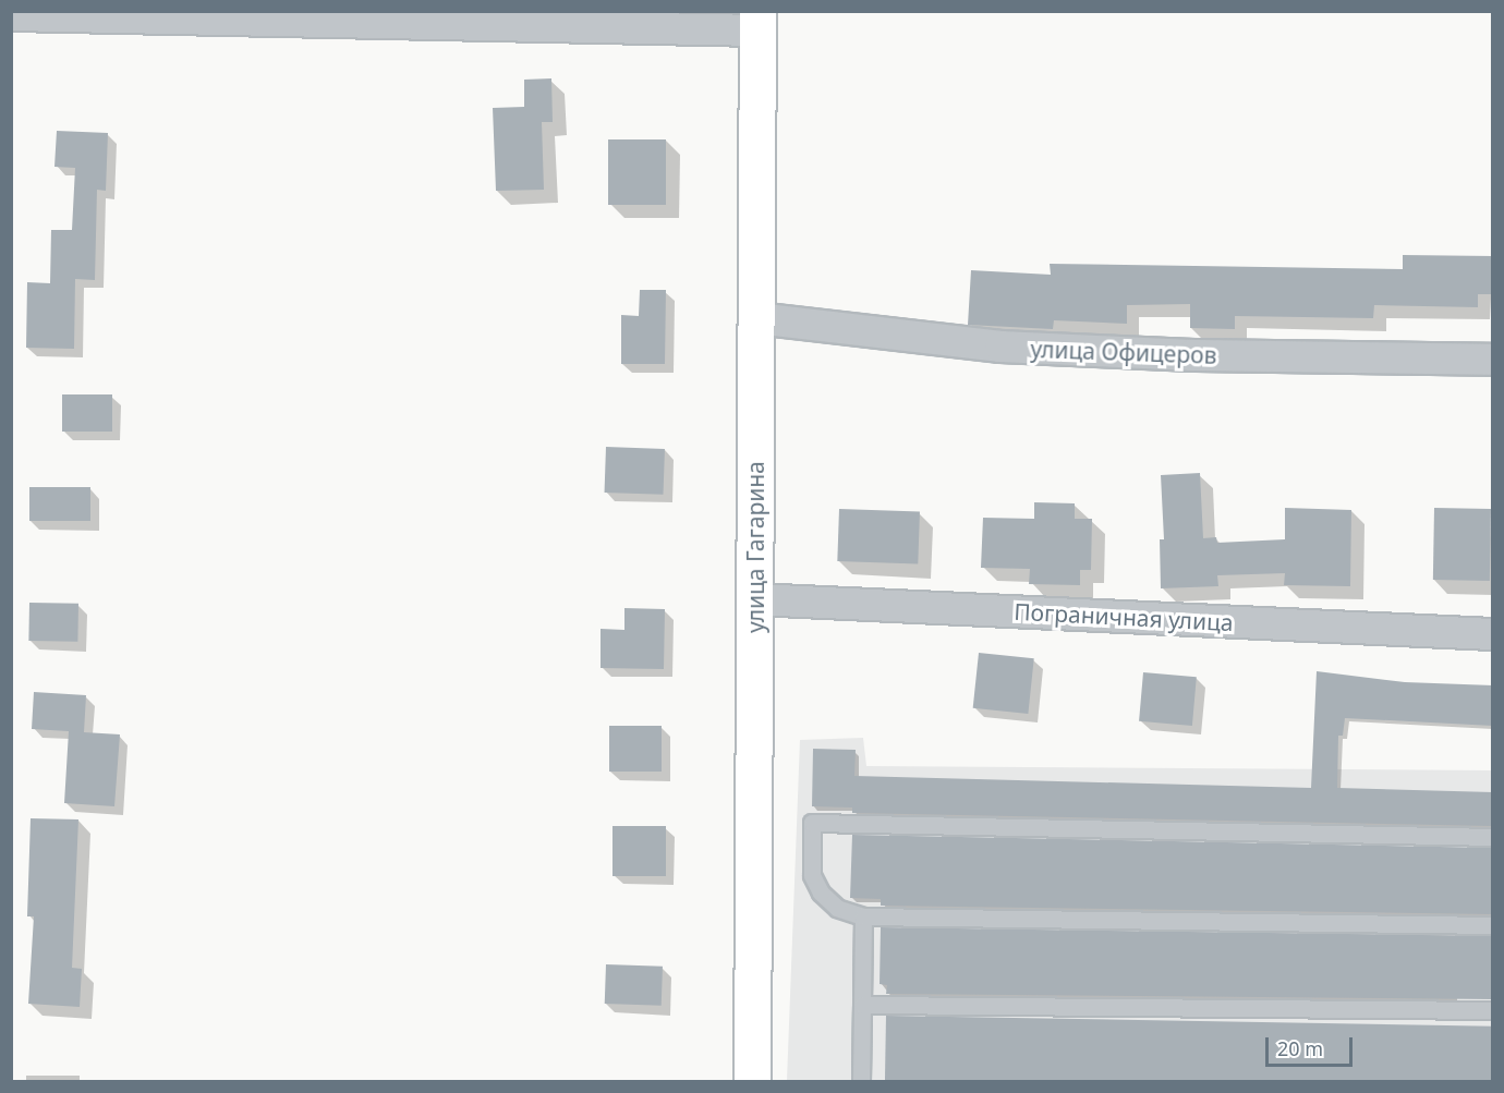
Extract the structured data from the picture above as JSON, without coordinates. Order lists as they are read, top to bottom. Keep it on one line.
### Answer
{"streets":{"street":["улица Офицеров","улица Гагарина","Пограничная улица"]},"crossings":[["улица Офицеров","улица Гагарина"],["улица Гагарина","Пограничная улица"]],"scale_bar":"20 m"}
